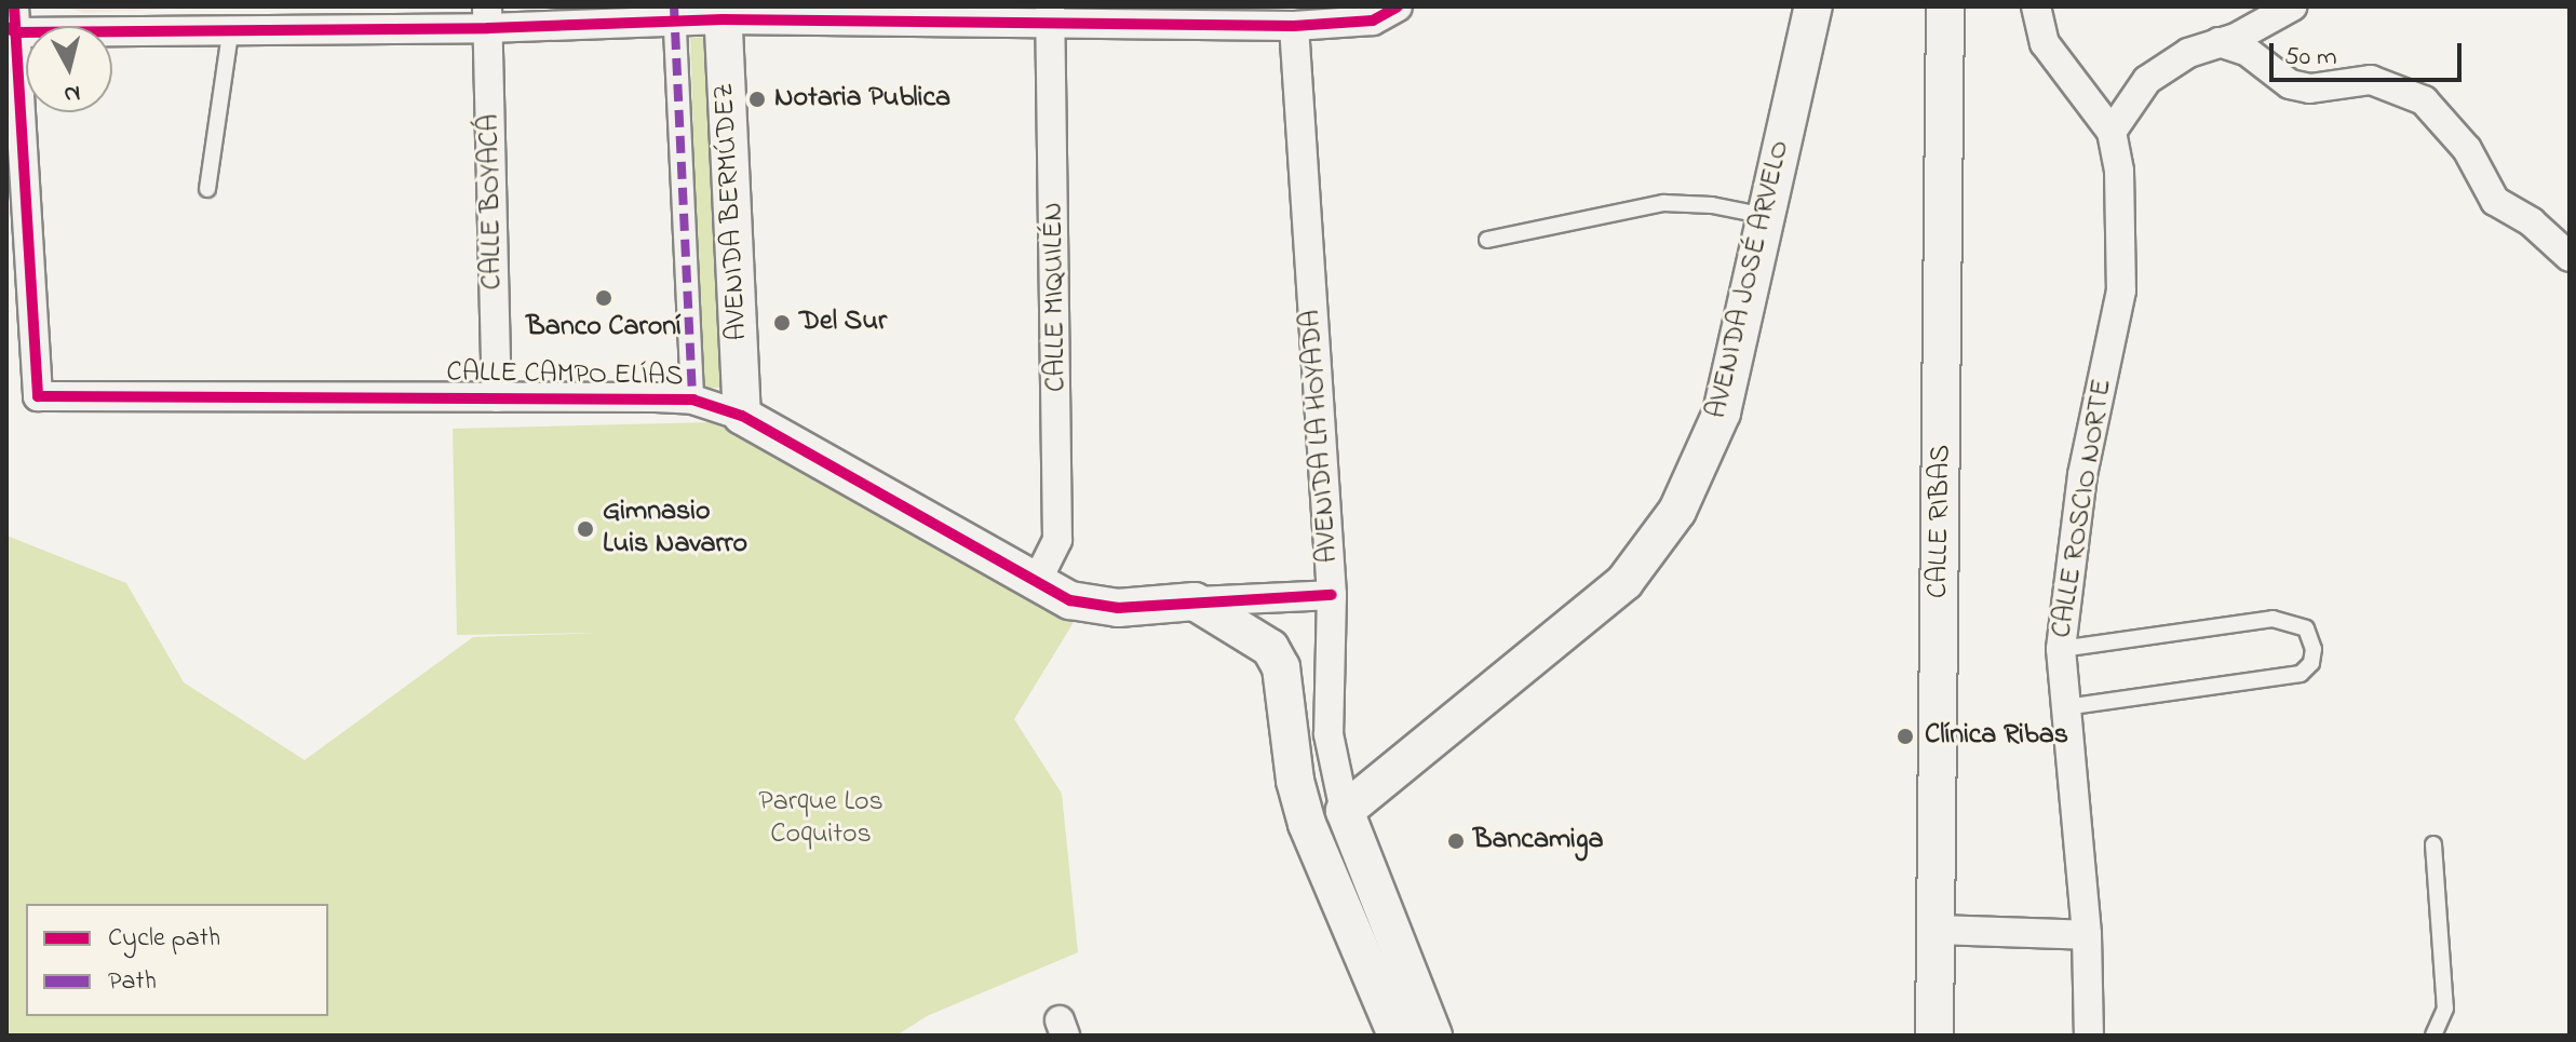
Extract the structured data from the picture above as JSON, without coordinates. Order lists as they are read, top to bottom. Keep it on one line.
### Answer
{"streets":{"street":["CALLE BOYACÁ","AVENIDA BERMÚDEZ","AVENIDA JOSÉ ARVELO","CALLE MIQUILÉN","CALLE CAMPO ELÍAS","AVENIDA LA HOYADA","CALLE ROSCIO NORTE","CALLE RIBAS"]},"crossings":[["CALLE BOYACÁ","CALLE CAMPO ELÍAS"],["AVENIDA BERMÚDEZ","CALLE CAMPO ELÍAS"],["AVENIDA JOSÉ ARVELO","AVENIDA LA HOYADA"],["CALLE MIQUILÉN","CALLE CAMPO ELÍAS"]],"parks":["Parque Los Coquitos"],"places":["Notaria Publica","Banco Caroní","Del Sur","Gimnasio Luis Navarro","Clínica Ribas","Bancamiga"],"legend":["Cycle path","Path"],"scale_bar":"50 m","north":"bottom"}
